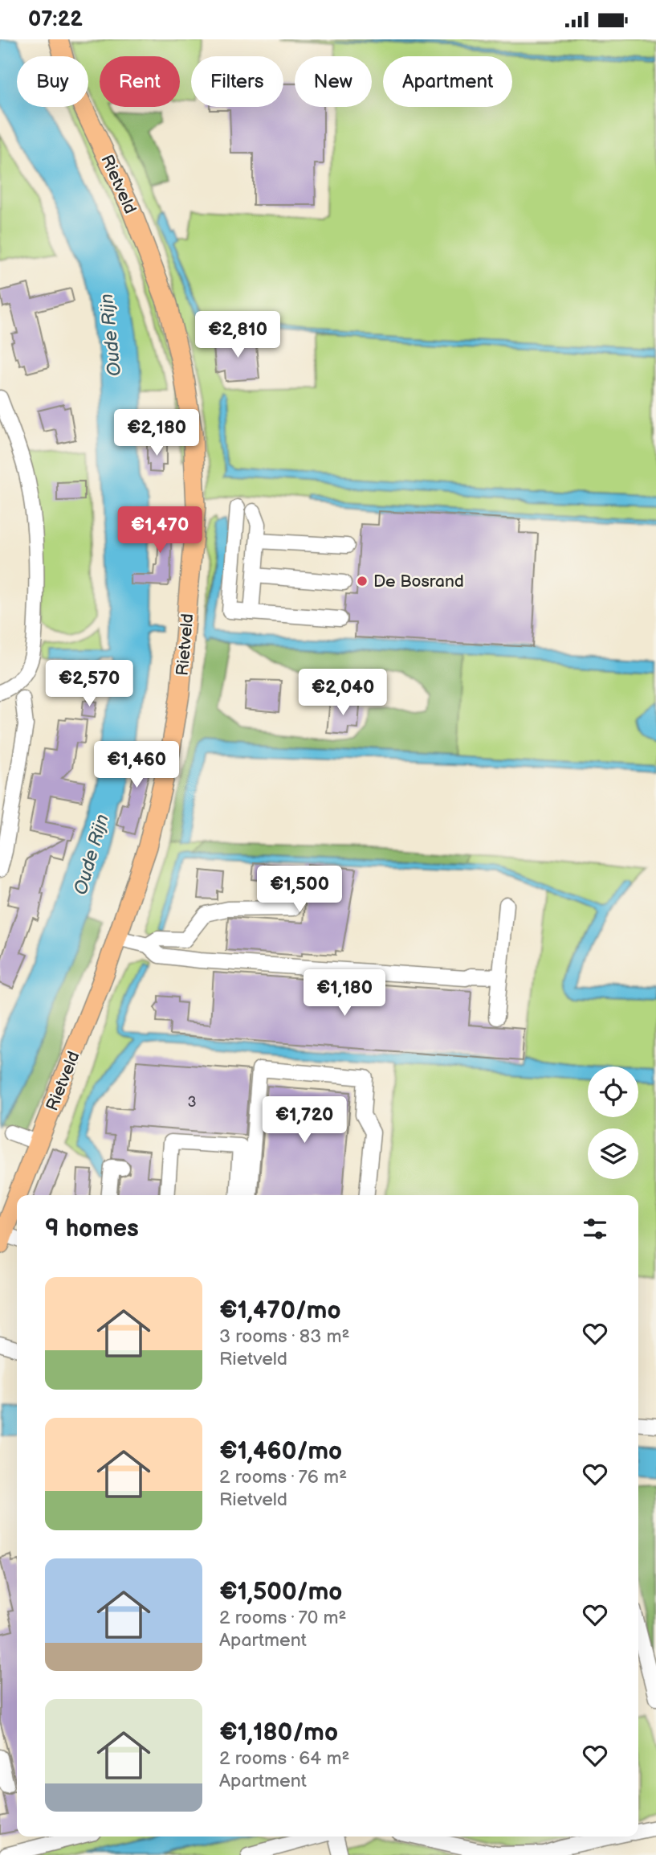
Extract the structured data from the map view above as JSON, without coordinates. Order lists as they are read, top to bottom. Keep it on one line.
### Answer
{"streets":{"main road":["Rietveld"]},"water":["Oude Rijn"],"places":["De Bosrand"],"house_numbers":["3"],"page":{"status":"07:22","chip":["Buy","Rent","Filters","New","Apartment"],"price":["€2,810","€2,180","€1,470","€2,570","€2,040","€1,460","€1,500","€1,180","€1,720"],"heading":"9 homes","list":[{"name":"€1,470/mo","note":"3 rooms · 83 m² · Rietveld"},{"name":"€1,460/mo","note":"2 rooms · 76 m² · Rietveld"},{"name":"€1,500/mo","note":"2 rooms · 70 m² · Apartment"},{"name":"€1,180/mo","note":"2 rooms · 64 m² · Apartment"}]}}
